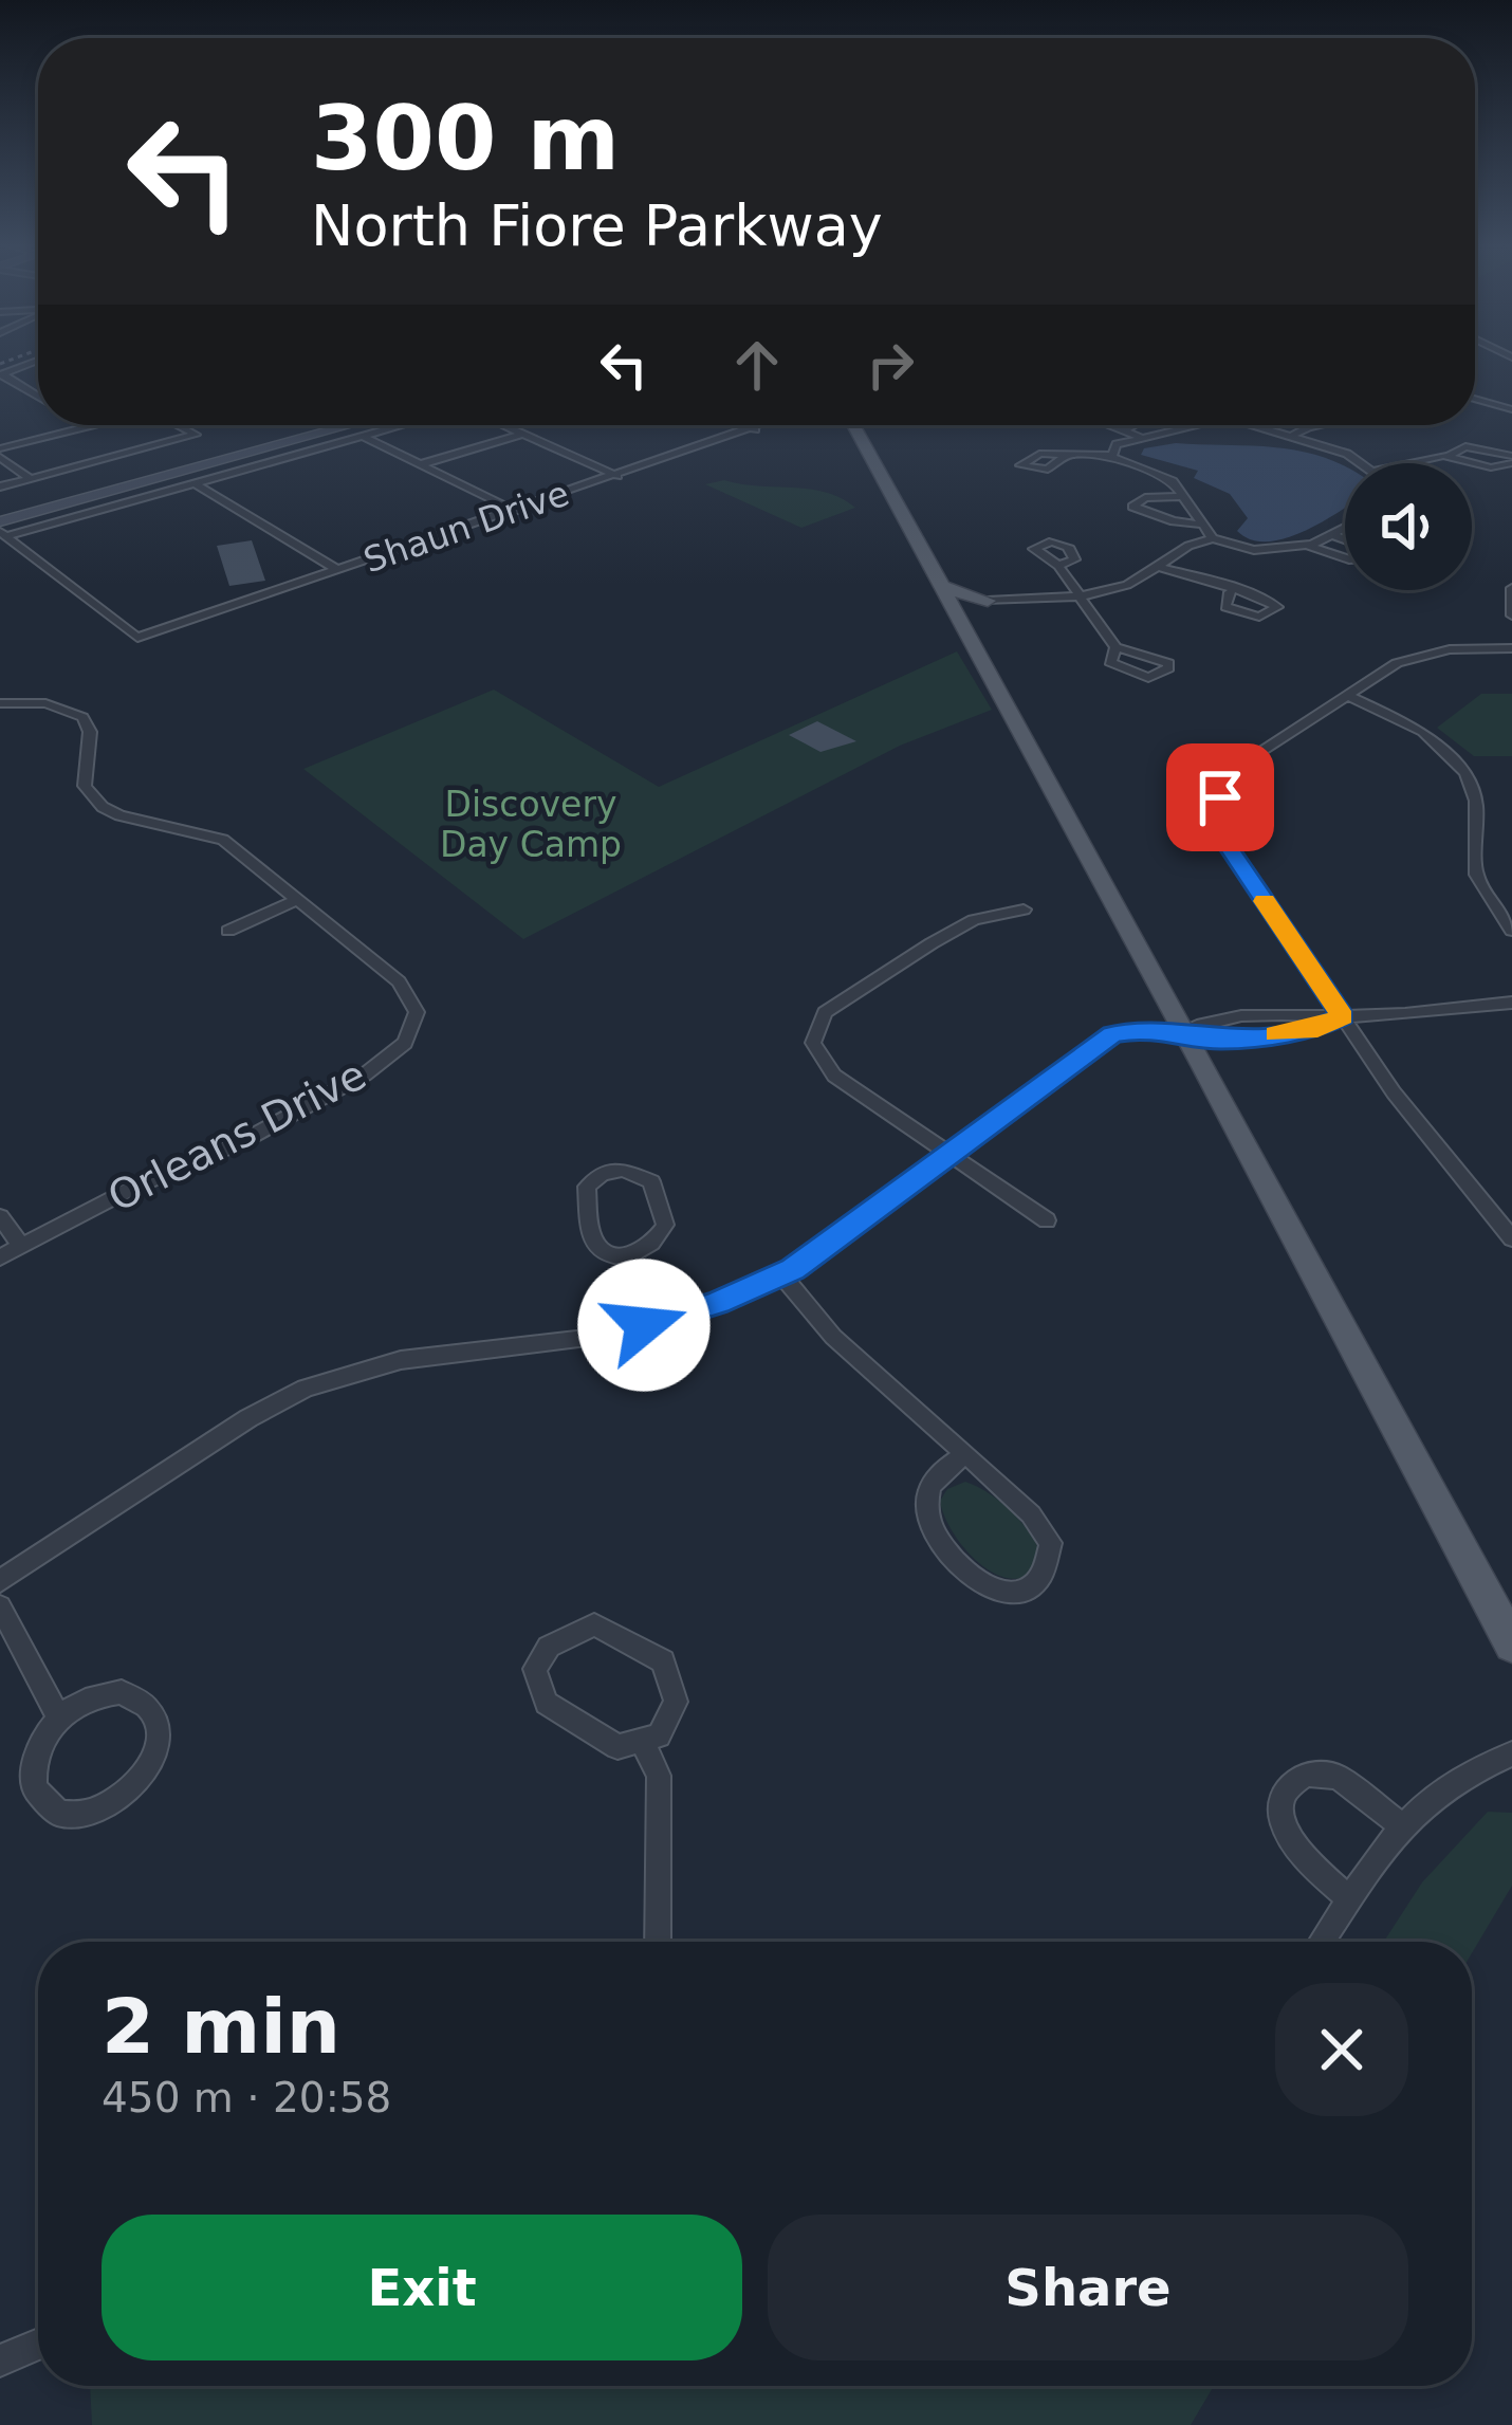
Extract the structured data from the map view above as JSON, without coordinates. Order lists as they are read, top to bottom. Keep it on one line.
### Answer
{"streets":{"street":["Shaun Drive","Orleans Drive"]},"parks":["Discovery Day Camp"],"page":{"turn":["300 m","North Fiore Parkway"],"heading":["2 min","450 m · 20:58"],"buttons":["Exit","Share"]}}
